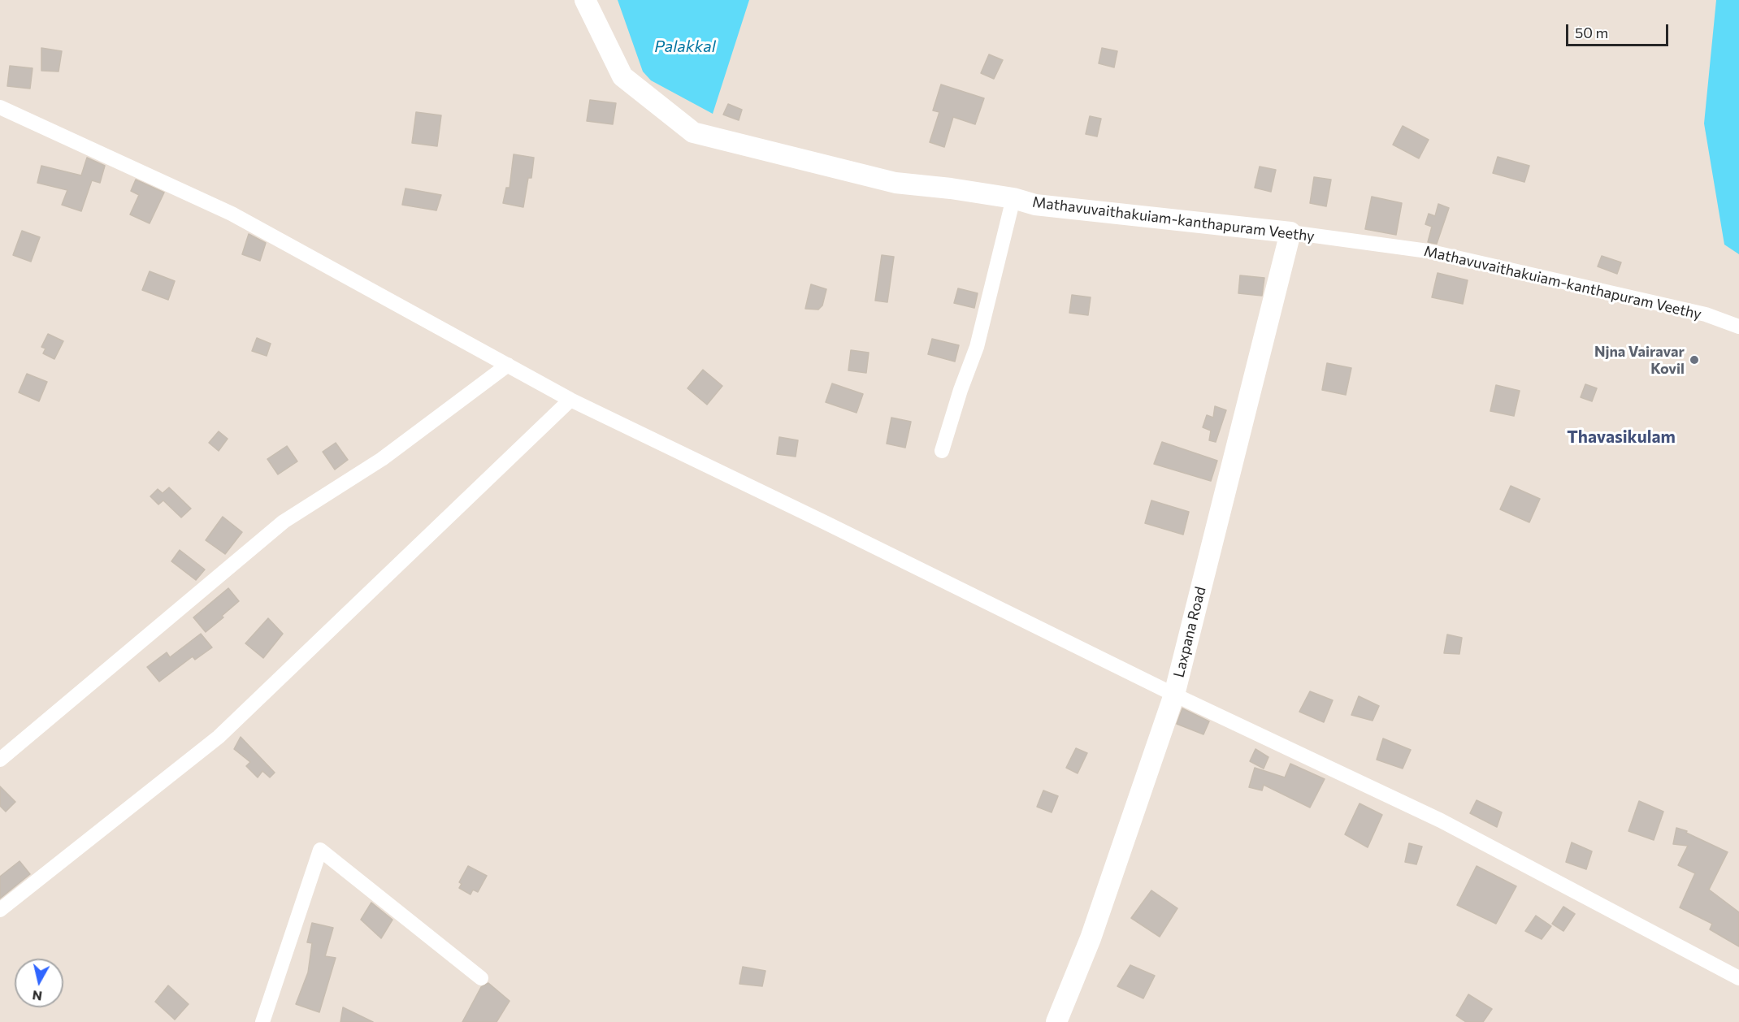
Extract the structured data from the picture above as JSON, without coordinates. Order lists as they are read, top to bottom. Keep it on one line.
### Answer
{"streets":{"street":["Mathavuvaithakuiam-kanthapuram Veethy","Laxpana Road"]},"crossings":[["Mathavuvaithakuiam-kanthapuram Veethy","Laxpana Road"]],"districts":["Thavasikulam"],"water":["Palakkal"],"places":["Njna Vairavar Kovil"],"scale_bar":"50 m","north":"bottom"}
